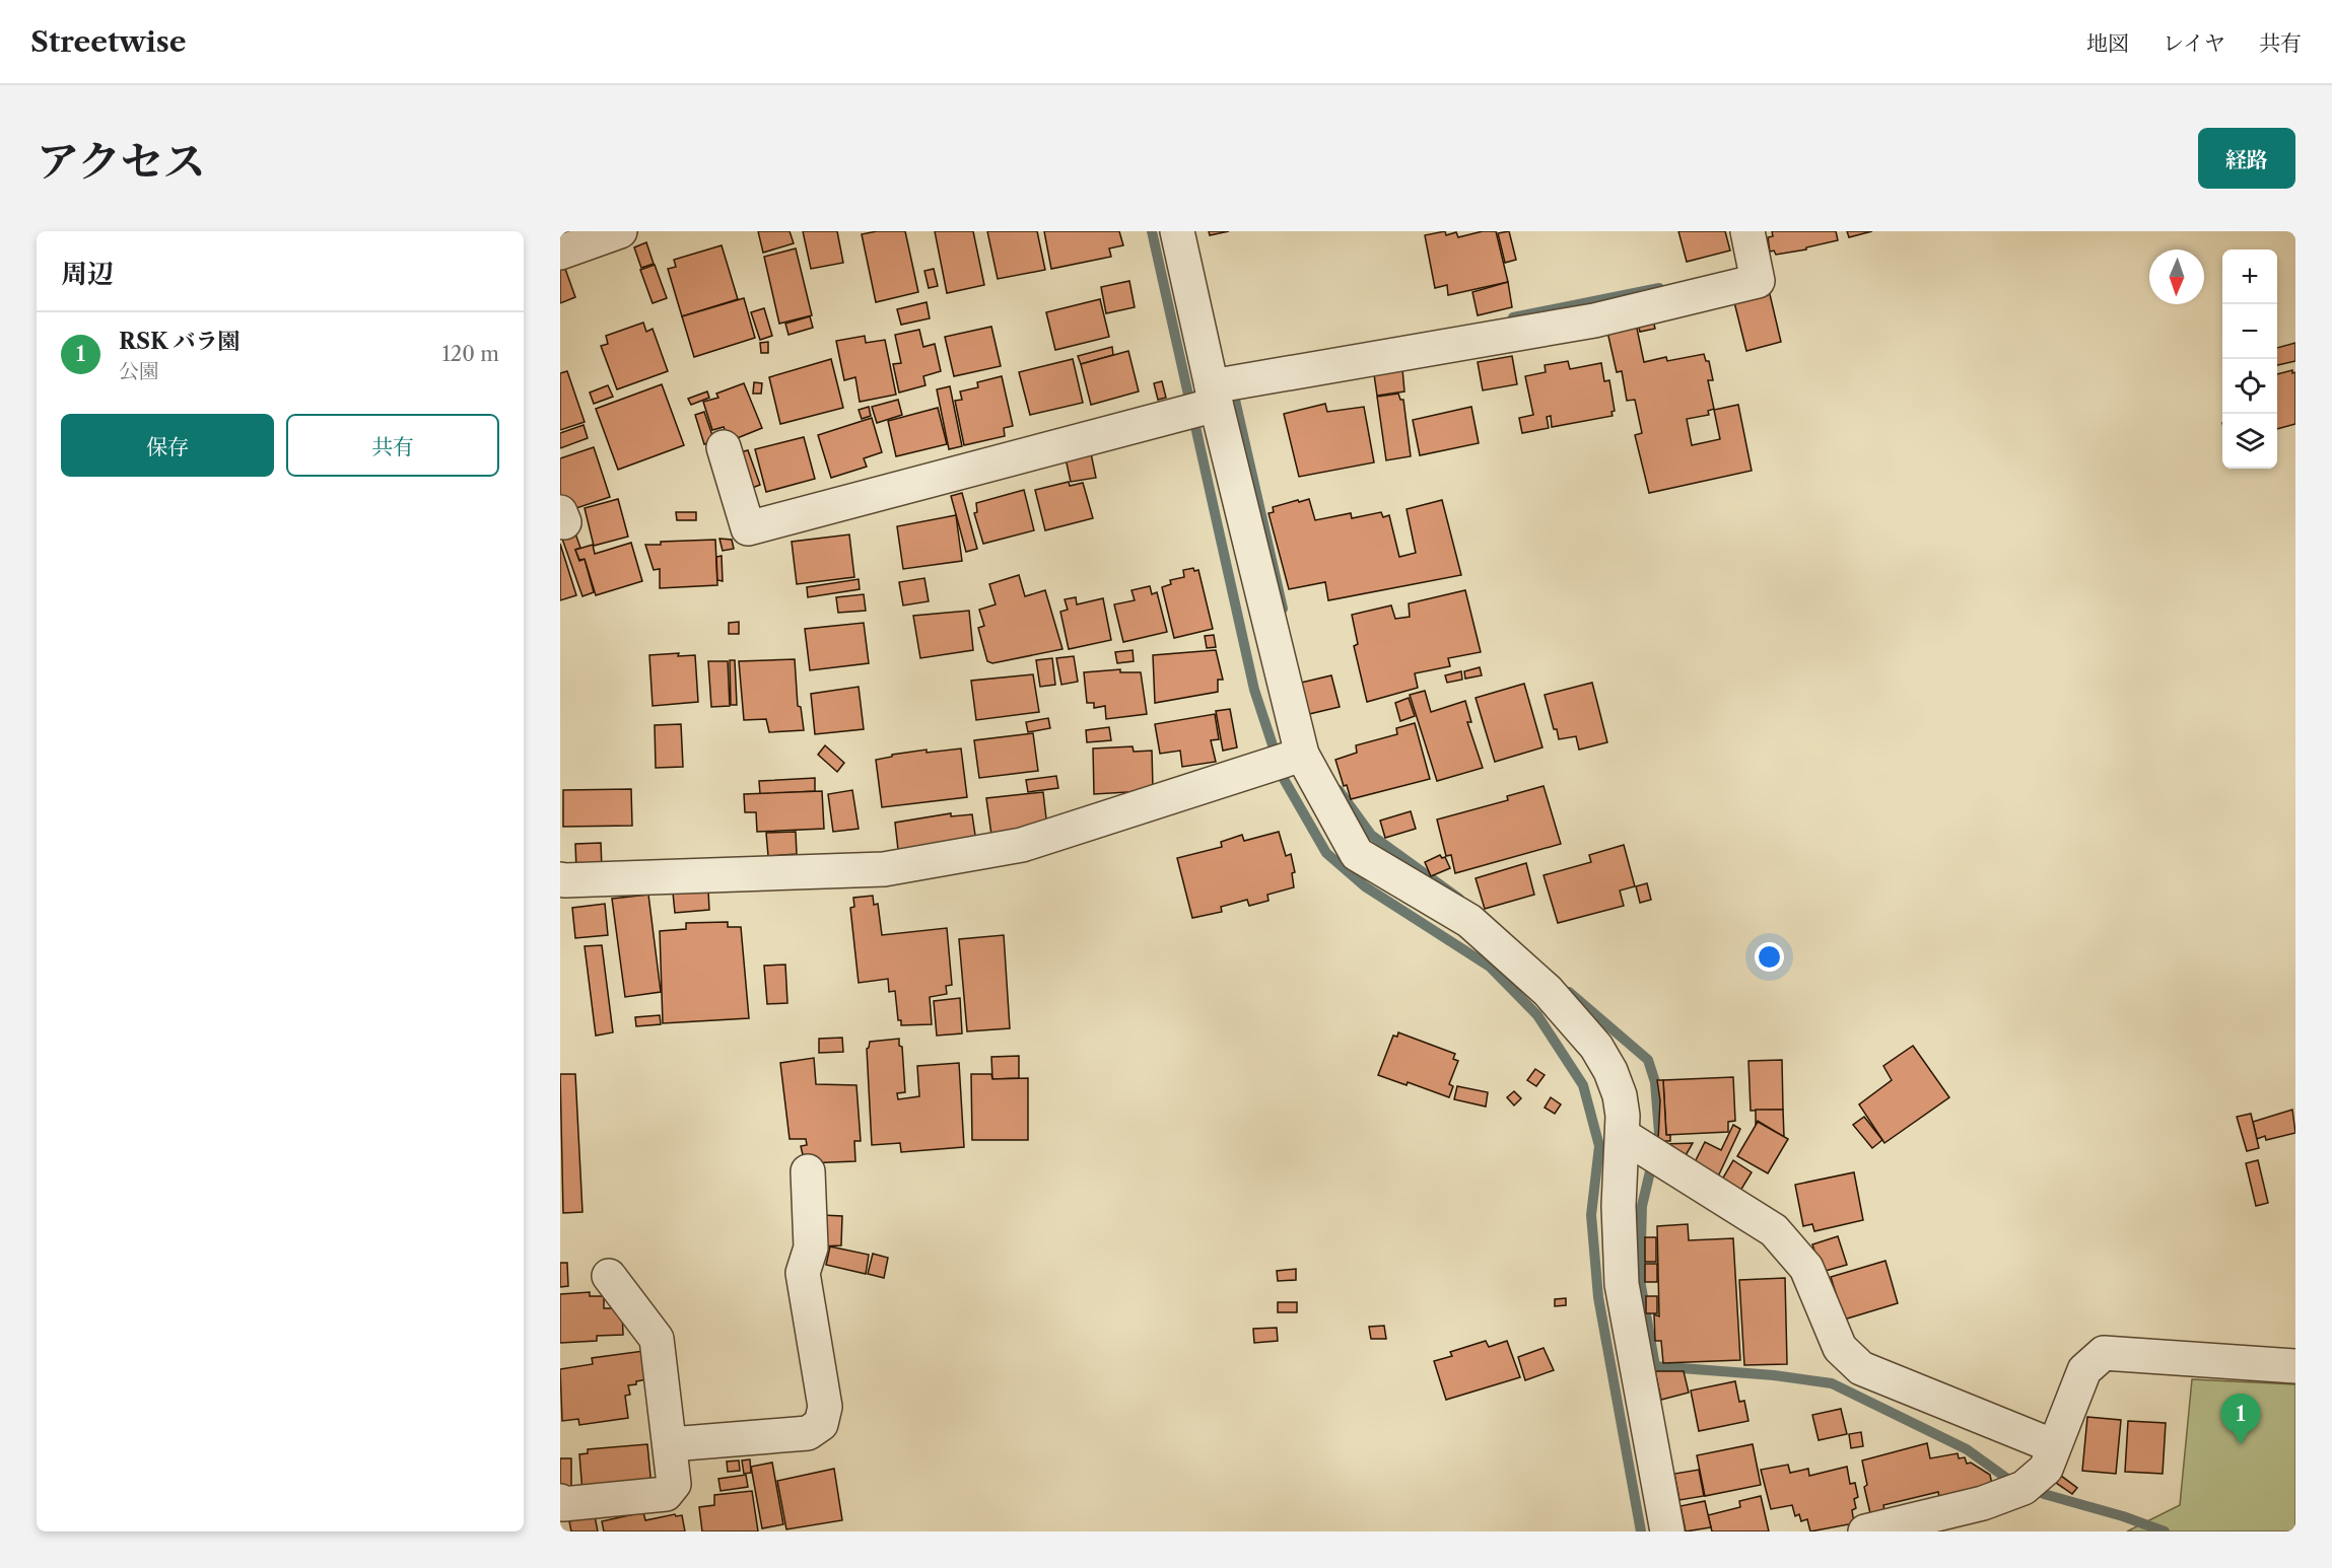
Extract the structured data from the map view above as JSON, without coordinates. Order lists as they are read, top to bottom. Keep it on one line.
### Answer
{"north":"bottom","page":{"header":"Streetwise","nav":["地図","レイヤ","共有"],"title":"アクセス","buttons":["経路",["保存","共有"]],"heading":"周辺","map_buttons":["+","−"],"list":[{"mark":"1","name":"RSK バラ園","note":"公園","value":"120 m"}],"pins":"1"}}
